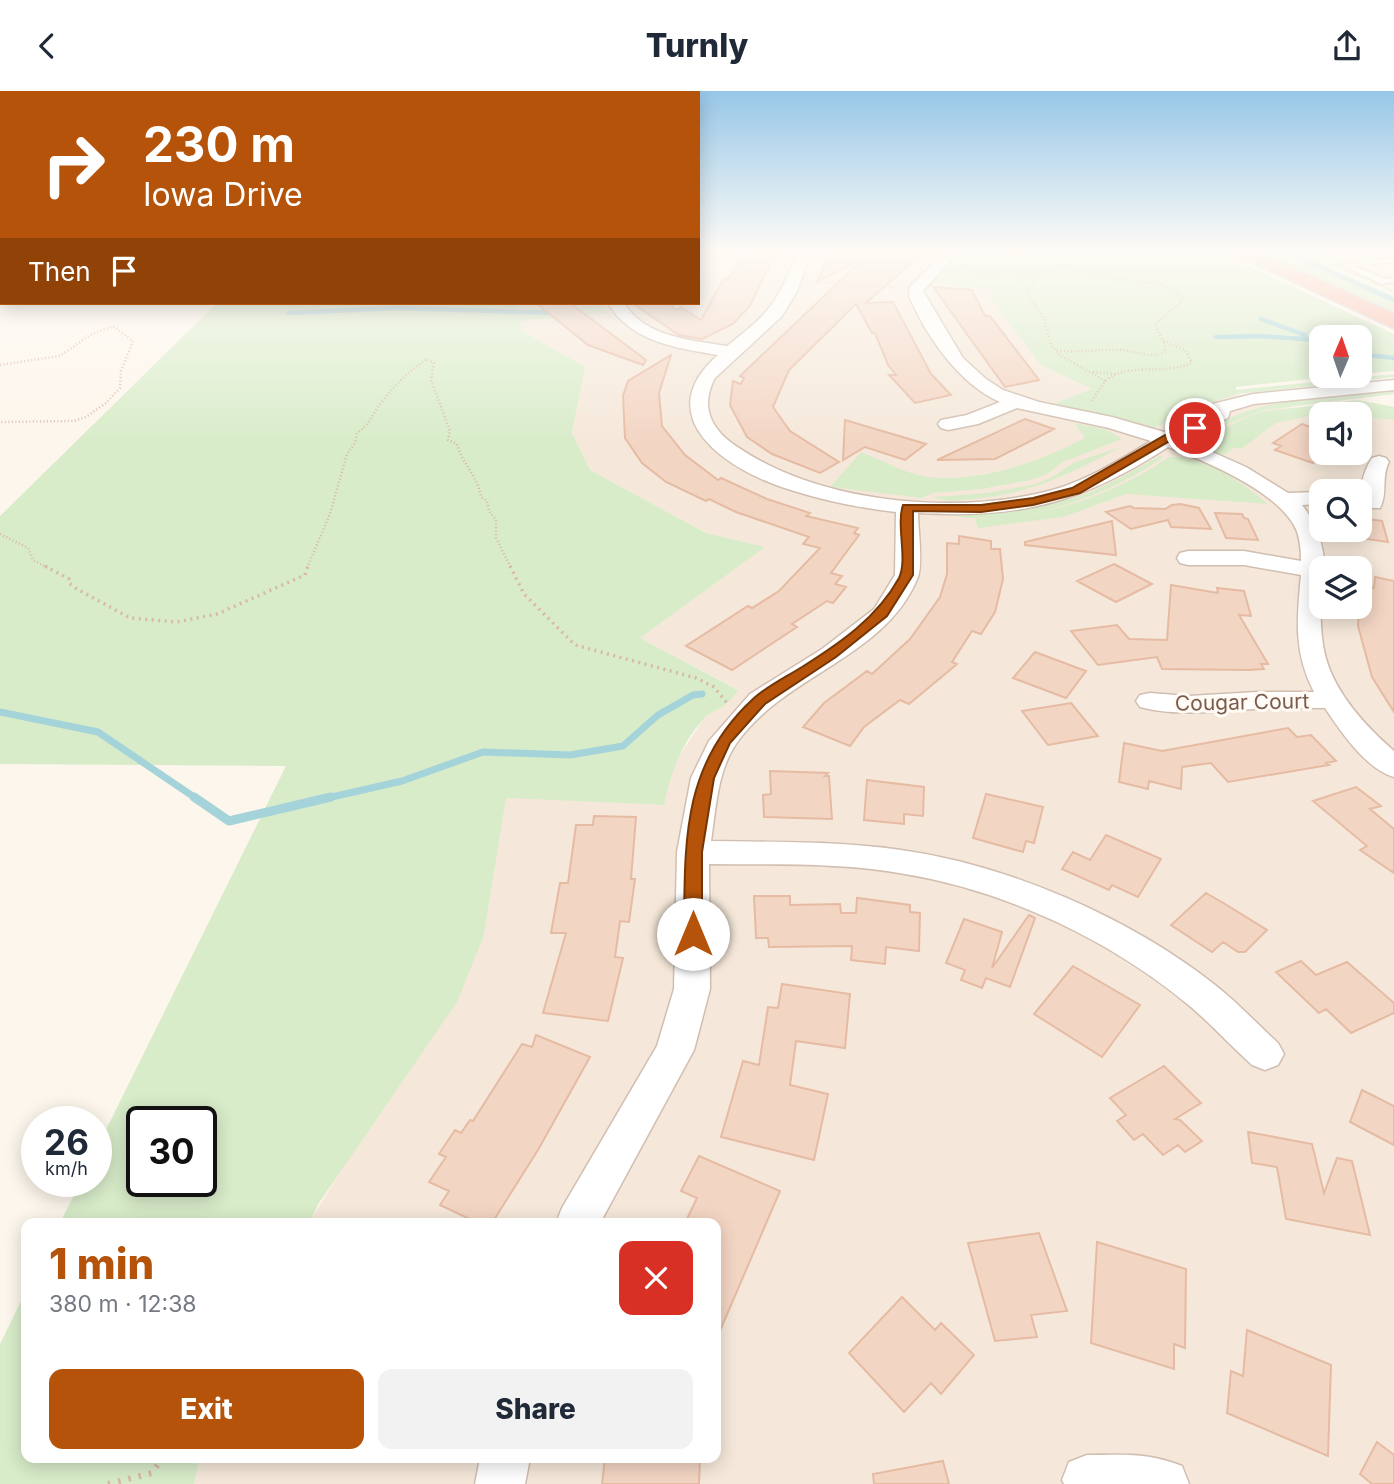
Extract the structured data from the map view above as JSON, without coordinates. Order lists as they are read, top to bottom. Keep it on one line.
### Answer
{"streets":{"street":["Cougar Court"]},"north":"top","page":{"header":"Turnly","turn":["230 m","Iowa Drive"],"then":"Then","speed":"26 km/h","limit":"30","heading":["1 min","380 m · 12:38"],"buttons":["Exit","Share"]}}
